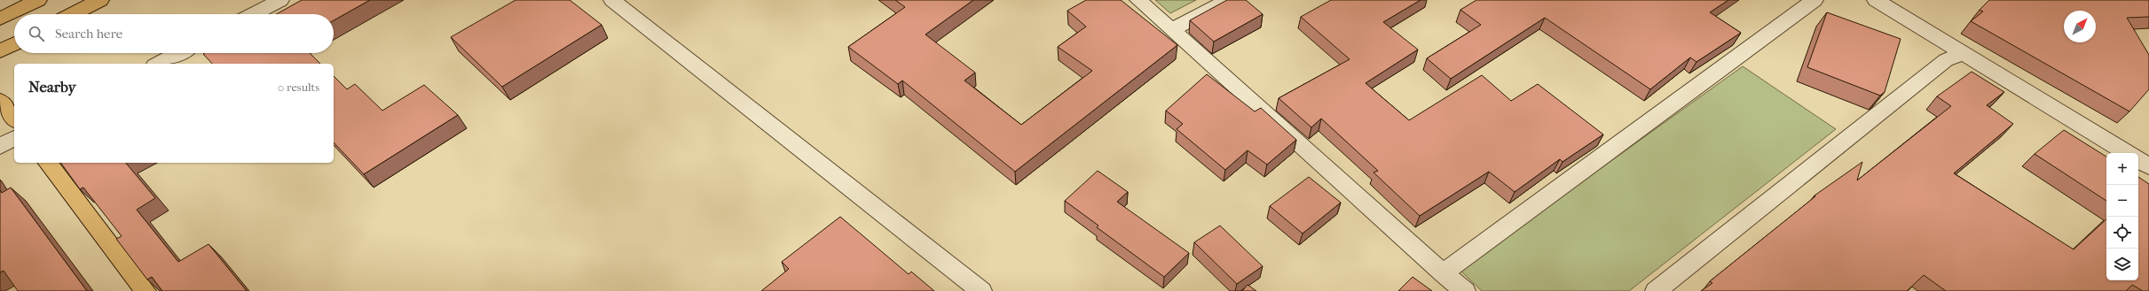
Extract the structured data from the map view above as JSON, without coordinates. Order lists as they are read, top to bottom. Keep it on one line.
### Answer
{"north":"top right","page":{"search":"Search here","heading":["Nearby","0 results"],"map_buttons":["+","−"]}}
